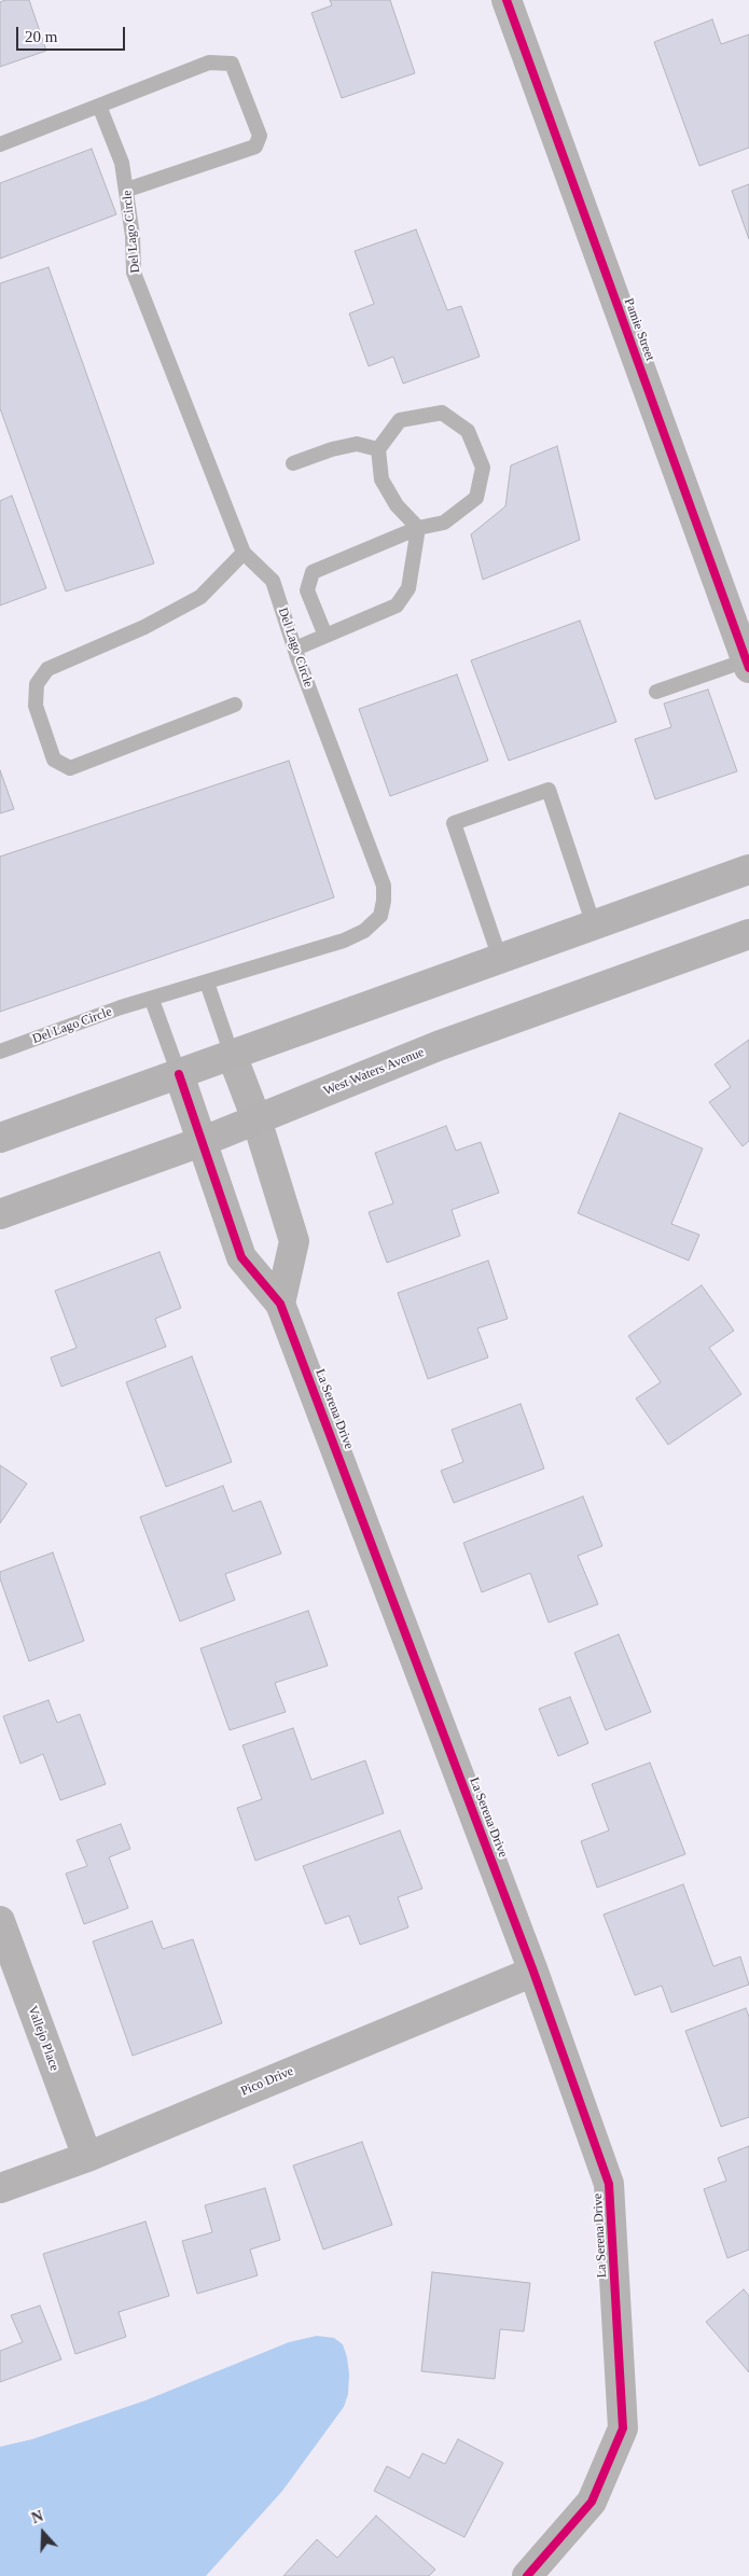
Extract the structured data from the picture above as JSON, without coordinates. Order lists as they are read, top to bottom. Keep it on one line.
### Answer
{"streets":{"main road":["West Waters Avenue"],"street":["Pamie Street","La Serena Drive","Vallejo Place","Pico Drive"],"lane":["Del Lago Circle"]},"crossings":[["West Waters Avenue","La Serena Drive"],["La Serena Drive","Pico Drive"],["Vallejo Place","Pico Drive"]],"scale_bar":"20 m","north":"top"}
